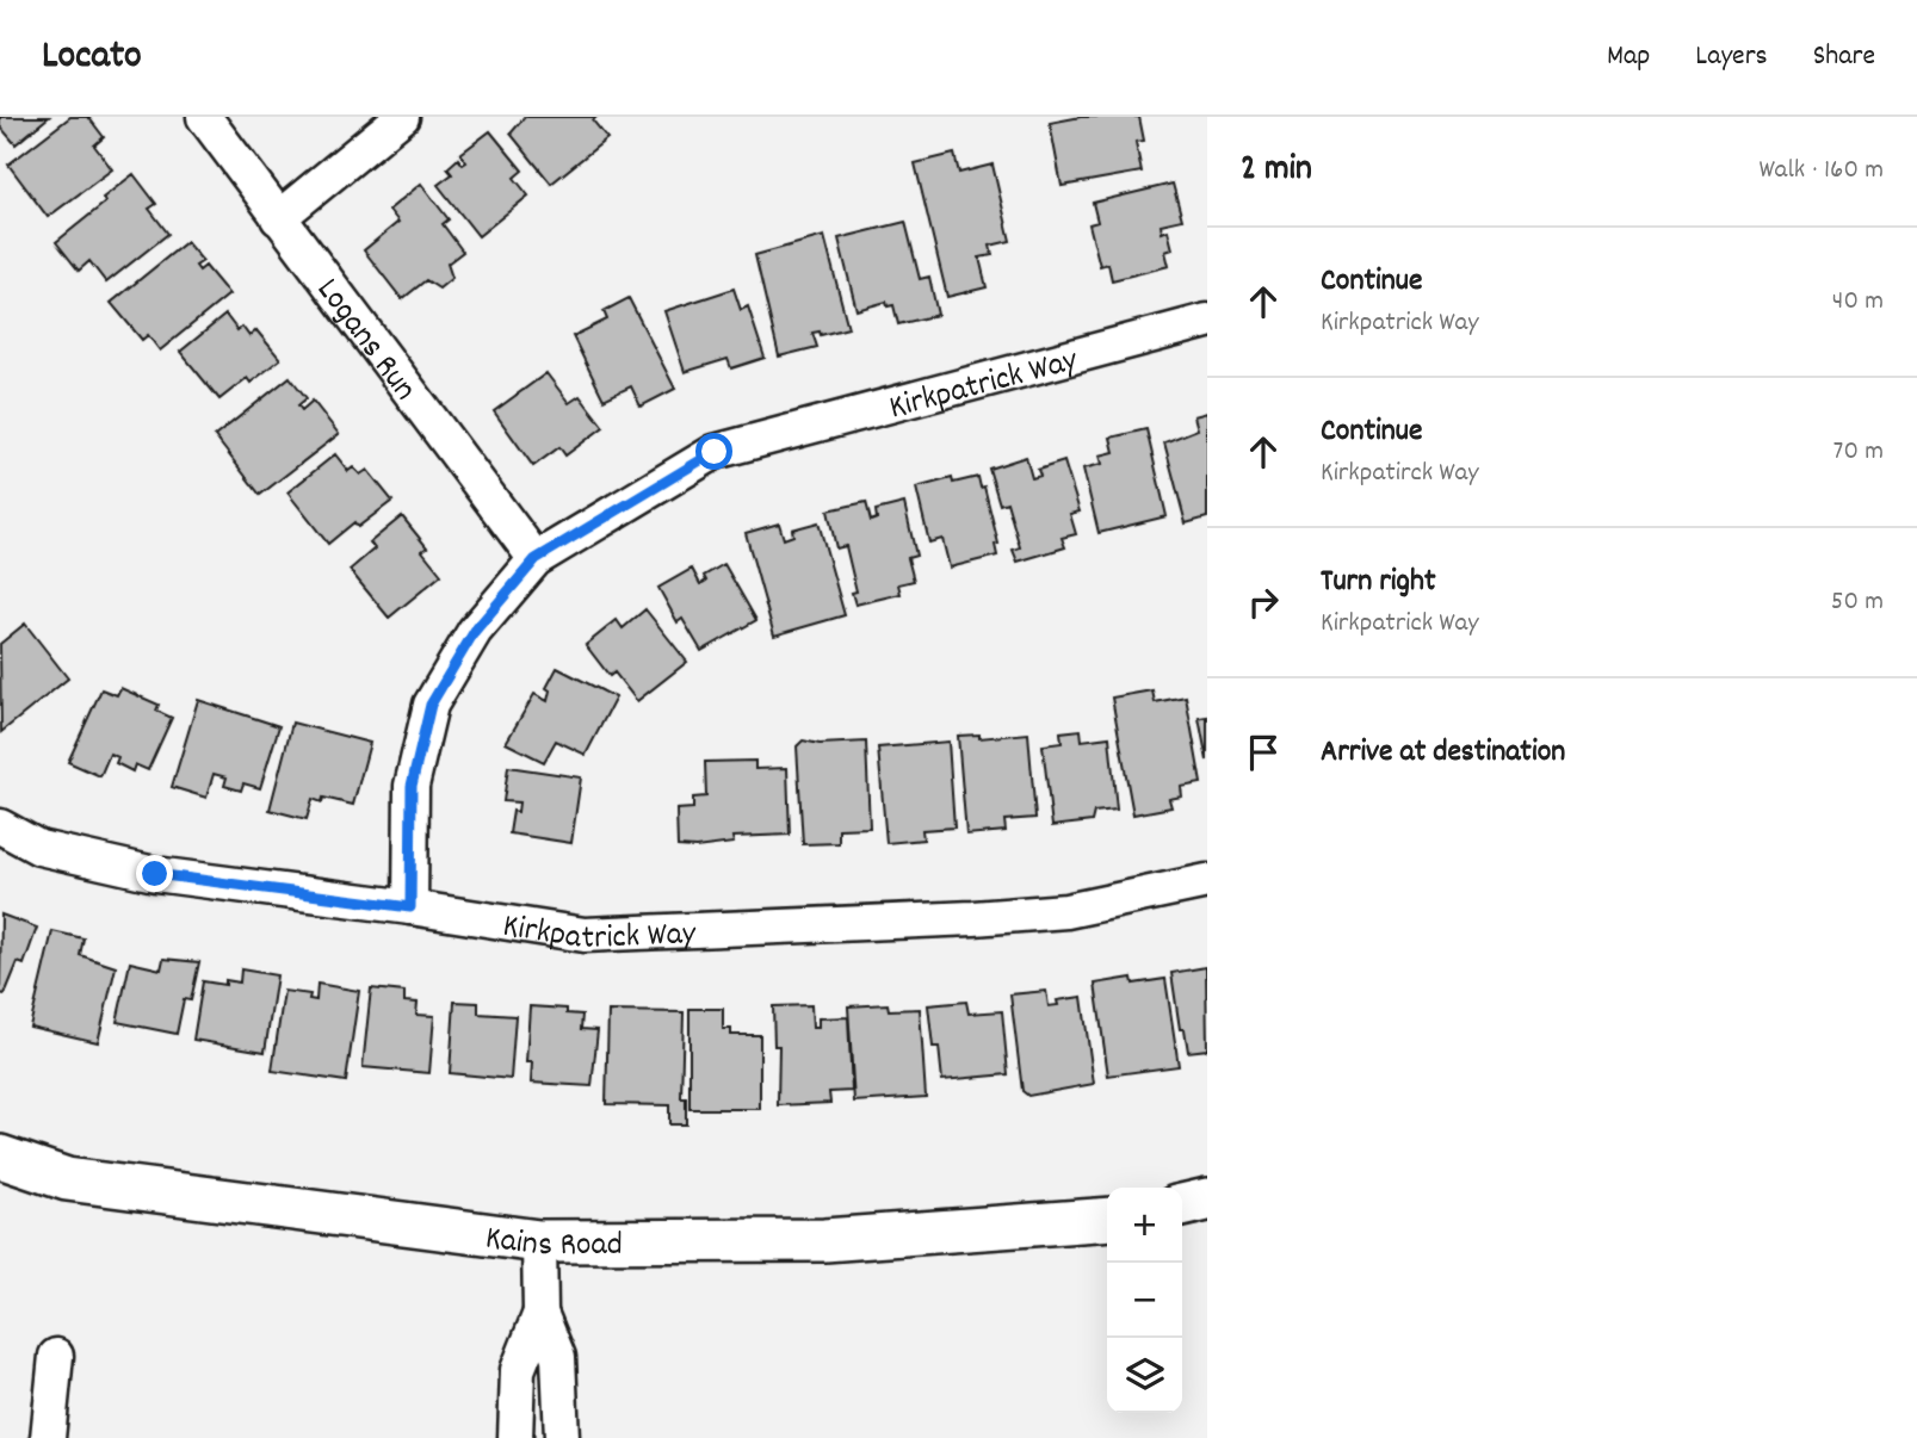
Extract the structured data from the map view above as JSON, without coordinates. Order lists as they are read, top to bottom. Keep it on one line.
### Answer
{"streets":{"street":["Logans Run","Kirkpatrick Way","Kains Road"]},"crossings":[["Logans Run","Kirkpatrick Way"]],"page":{"header":"Locato","nav":["Map","Layers","Share"],"heading":["2 min","Walk · 160 m"],"list":[["Continue","Kirkpatrick Way","40 m"],["Continue","Kirkpatirck Way","70 m"],["Turn right","Kirkpatrick Way","50 m"],"Arrive at destination"],"map_buttons":["+","−"]}}
